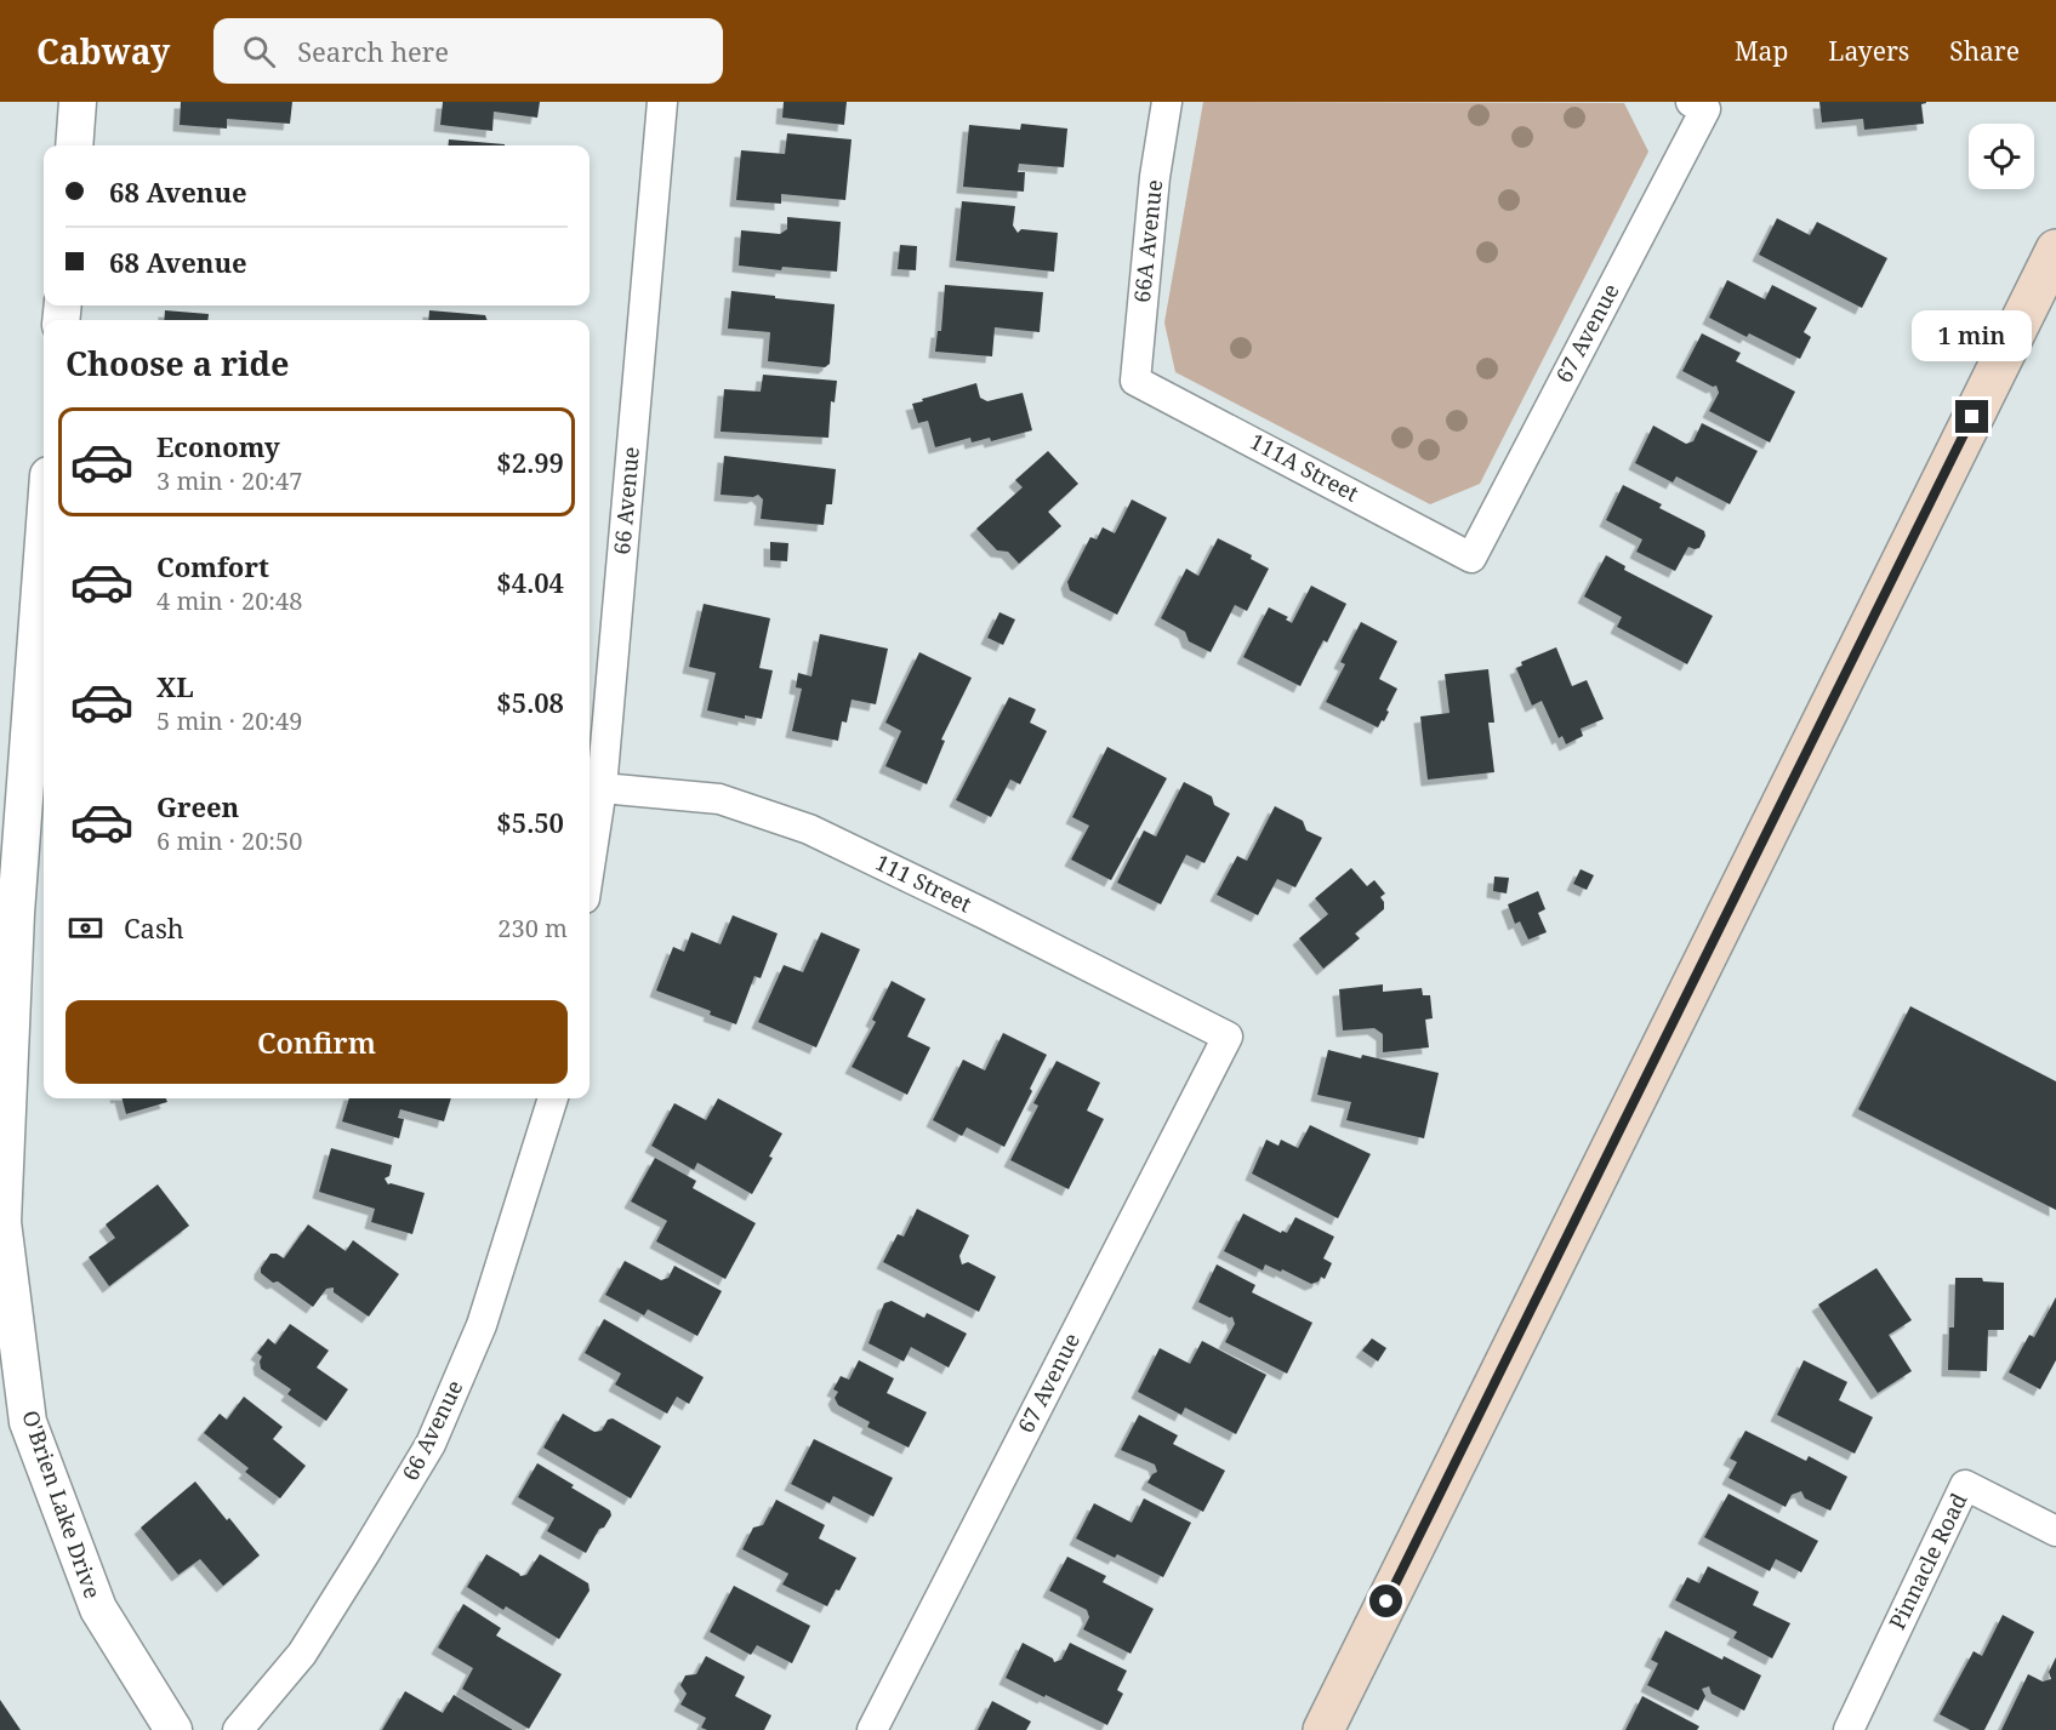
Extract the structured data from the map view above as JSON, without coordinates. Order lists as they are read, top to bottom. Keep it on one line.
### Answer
{"streets":{"street":["66A Avenue","67 Avenue","111A Street","66 Avenue","111 Street","O'Brien Lake Drive","Pinnacle Road"]},"crossings":[["66A Avenue","111A Street"],["67 Avenue","111A Street"],["67 Avenue","111 Street"],["66 Avenue","111 Street"]],"page":{"header":"Cabway","search":"Search here","nav":["Map","Layers","Share"],"banner":["68 Avenue","68 Avenue"],"bubble":"1 min","heading":"Choose a ride","list":[{"name":"Economy","note":"3 min · 20:47","value":"$2.99"},{"name":"Comfort","note":"4 min · 20:48","value":"$4.04"},{"name":"XL","note":"5 min · 20:49","value":"$5.08"},{"name":"Green","note":"6 min · 20:50","value":"$5.50"}],"pay":["Cash","230 m"],"buttons":"Confirm"}}
